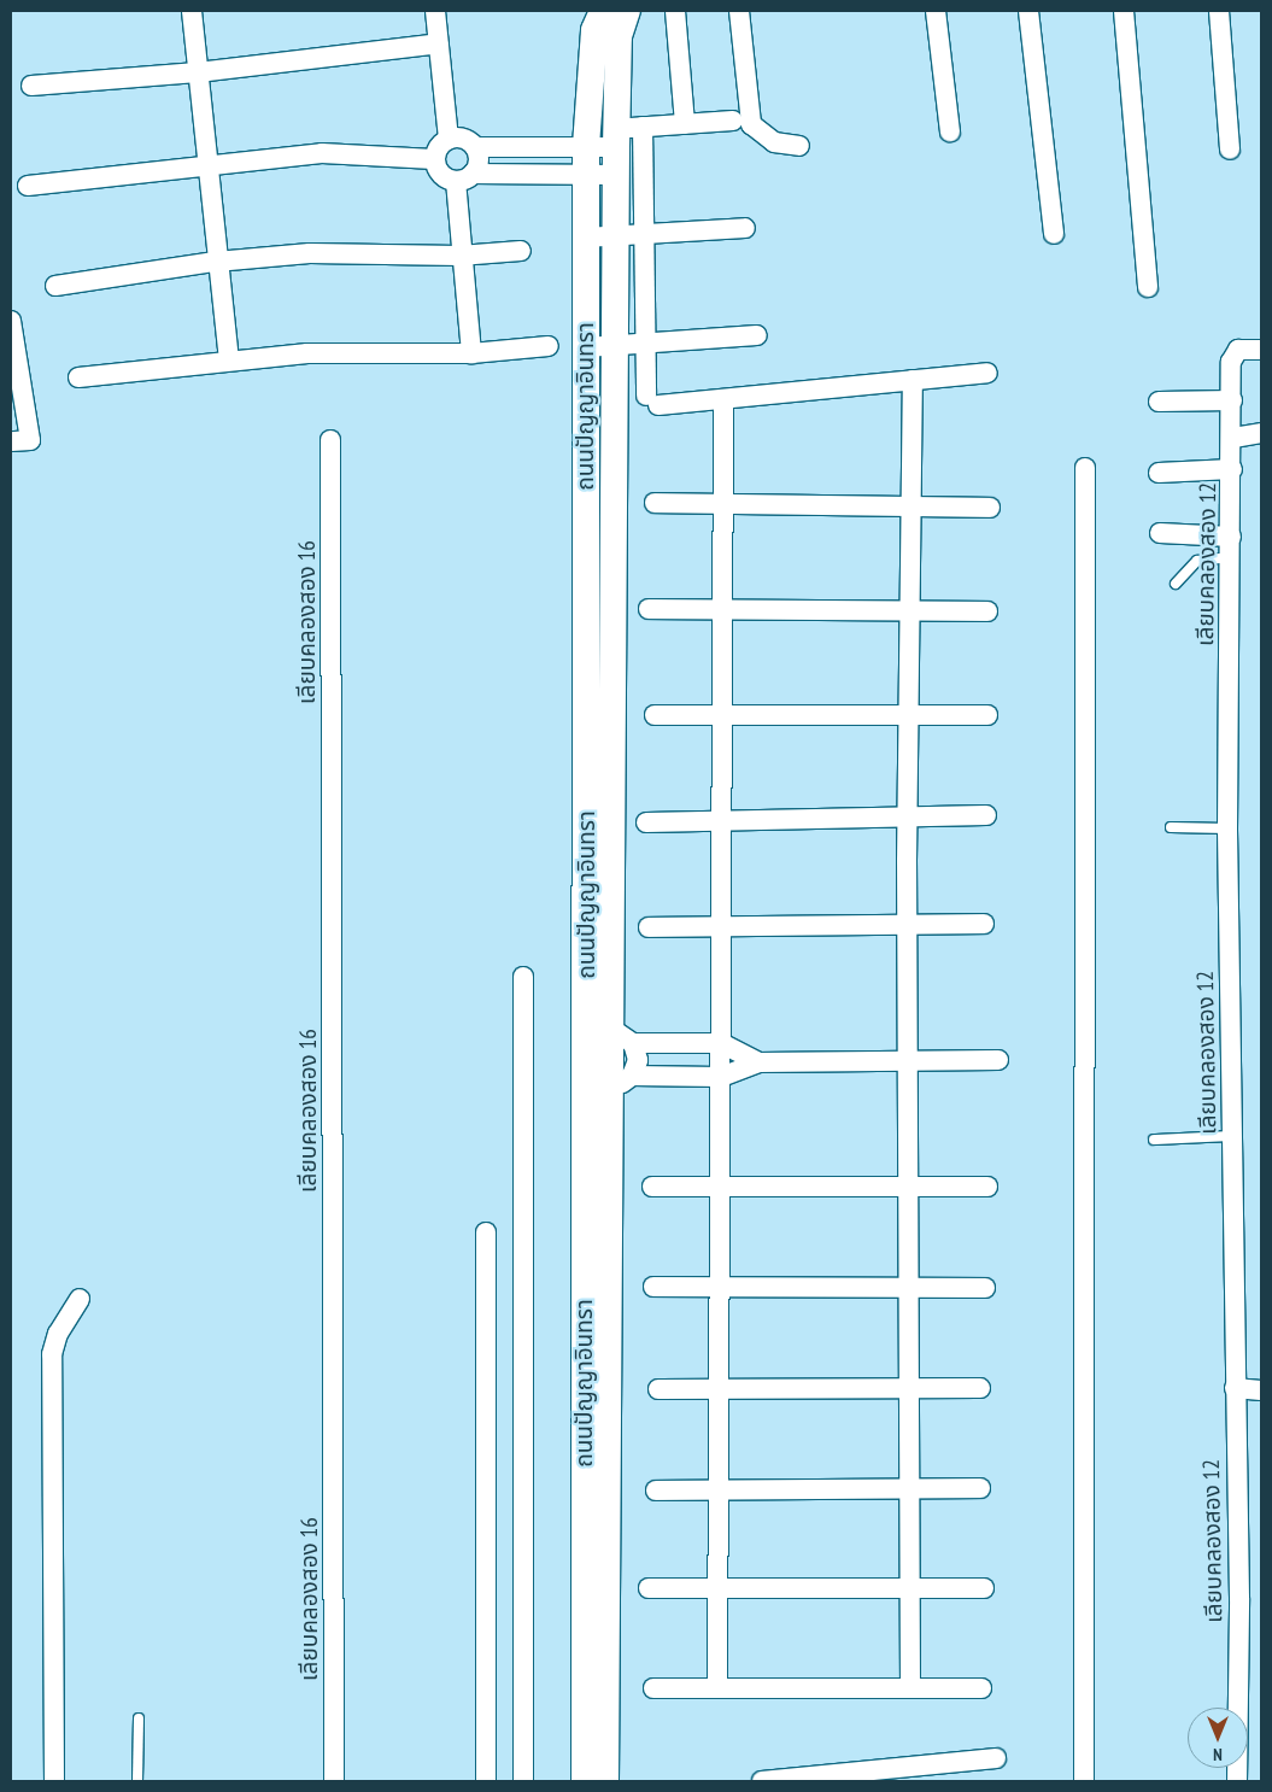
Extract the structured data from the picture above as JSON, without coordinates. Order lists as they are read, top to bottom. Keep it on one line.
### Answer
{"streets":{"street":["ถนนปัญญาอินทรา","เลียบคลองสอง 12","เลียบคลองสอง 16"]},"north":"bottom"}
